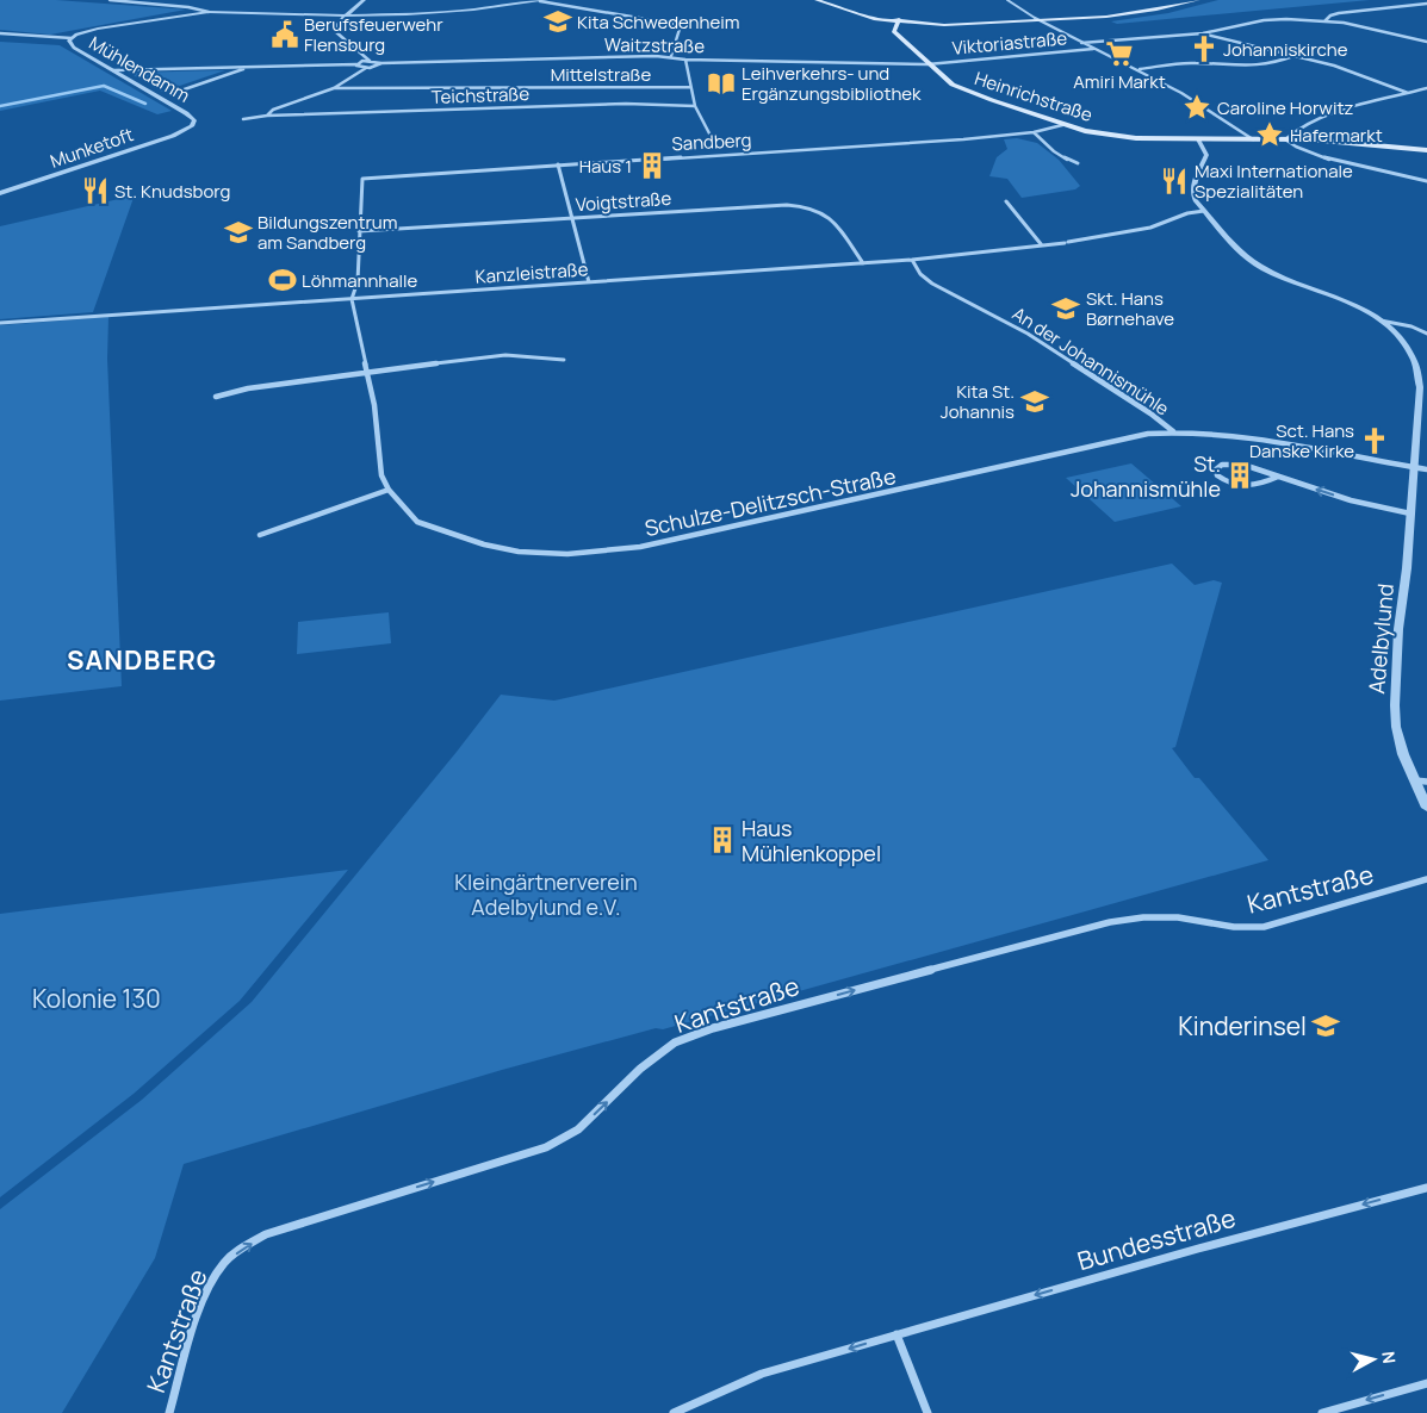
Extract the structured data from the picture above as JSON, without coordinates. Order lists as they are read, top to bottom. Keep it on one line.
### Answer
{"streets":{"main road":["Heinrichstraße"],"street":["Viktoriastraße","Waitzstraße","Mühlendamm","Mittelstraße","Teichstraße","Sandberg","Munketoft","Voigtstraße","Kanzleistraße","An der Johannismühle","Schulze-Delitzsch-Straße","Adelbylund","Kantstraße","Bundesstraße"]},"crossings":[["Viktoriastraße","Waitzstraße"],["Viktoriastraße","Heinrichstraße"],["Waitzstraße","Heinrichstraße"],["Mühlendamm","Munketoft"],["Heinrichstraße","Sandberg"],["Sandberg","Schulze-Delitzsch-Straße"],["Voigtstraße","Kanzleistraße"],["Voigtstraße","Schulze-Delitzsch-Straße"],["Kanzleistraße","An der Johannismühle"],["Kanzleistraße","Schulze-Delitzsch-Straße"],["An der Johannismühle","Schulze-Delitzsch-Straße"],["An der Johannismühle","Adelbylund"]],"one_way":["Kantstraße","Bundesstraße"],"districts":["SANDBERG"],"parks":["Kleingärtnerverein Adelbylund e.V.","Kolonie 130"],"places":{"school or university":["Kita Schwedenheim","Bildungszentrum am Sandberg","Skt. Hans Børnehave","Kita St. Johannis","Kinderinsel"],"public building":["Berufsfeuerwehr Flensburg"],"church":["Johanniskirche","Sct. Hans Danske Kirke"],"supermarket":["Amiri Markt"],"library":["Leihverkehrs- und Ergänzungsbibliothek"],"place":["Caroline Horwitz","Hafermarkt"],"building":["Haus 1","St. Johannismühle","Haus Mühlenkoppel"],"restaurant":["Maxi Internationale Spezialitäten","St. Knudsborg"],"sports":["Löhmannhalle"]},"north":"right"}
